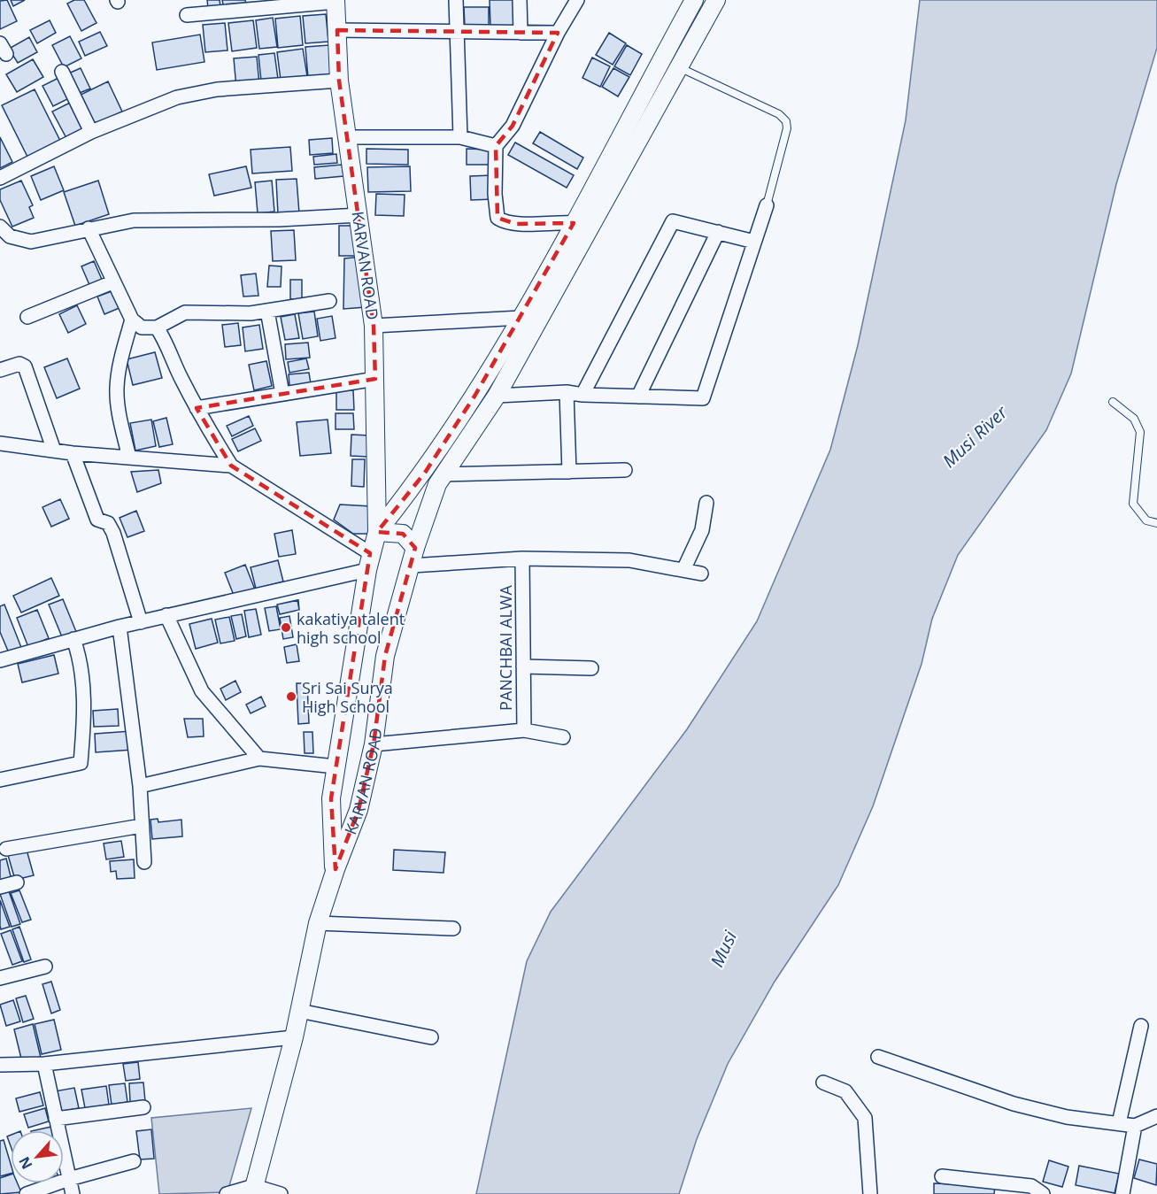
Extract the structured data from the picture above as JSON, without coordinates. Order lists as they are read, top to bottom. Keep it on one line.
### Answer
{"streets":{"street":["KARVAN ROAD","PANCHBAI ALWA"]},"crossings":[["KARVAN ROAD","PANCHBAI ALWA"]],"water":["Musi River","Musi"],"places":["kakatiya talent high school","Sri Sai Surya High School"],"north":"bottom left"}
